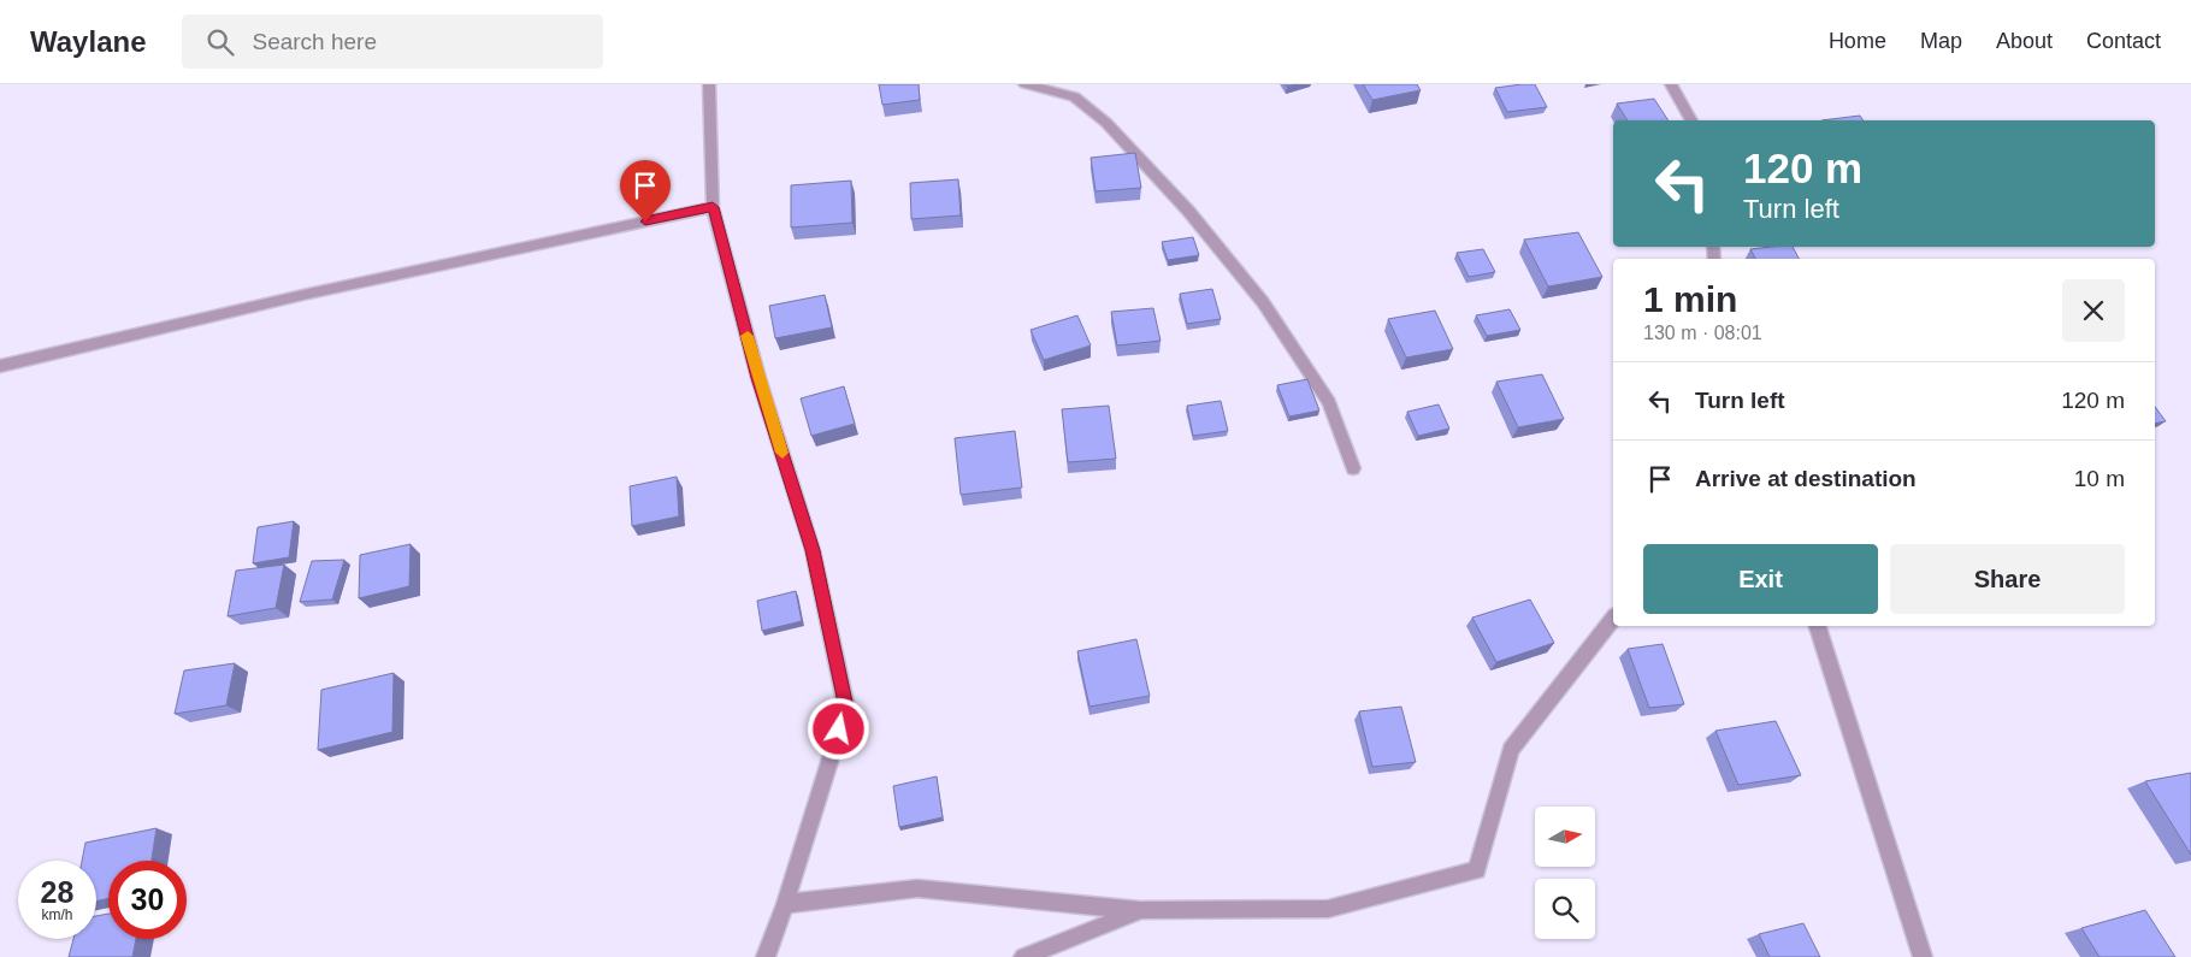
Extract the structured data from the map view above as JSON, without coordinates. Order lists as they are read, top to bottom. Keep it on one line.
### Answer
{"north":"right","page":{"header":"Waylane","search":"Search here","nav":["Home","Map","About","Contact"],"turn":["120 m","Turn left"],"heading":["1 min","130 m · 08:01"],"list":[{"name":"Turn left","value":"120 m"},{"name":"Arrive at destination","value":"10 m"}],"buttons":["Exit","Share"],"speed":"28 km/h","limit":"30"}}
